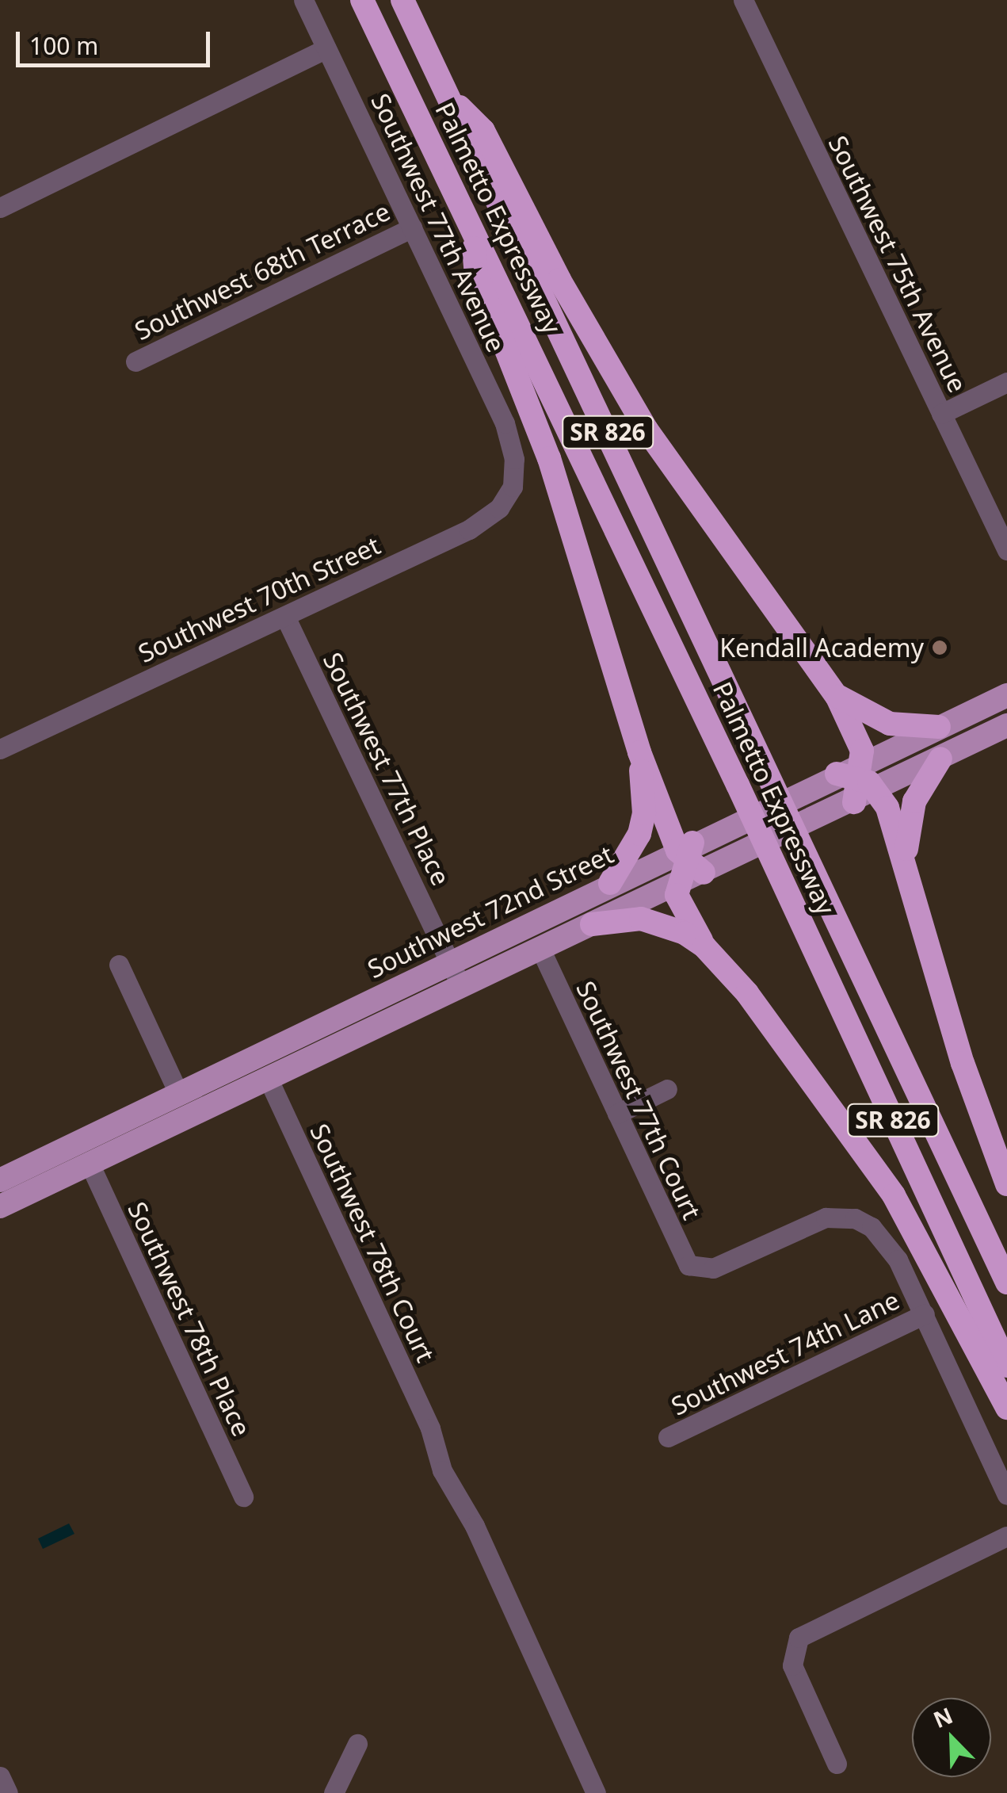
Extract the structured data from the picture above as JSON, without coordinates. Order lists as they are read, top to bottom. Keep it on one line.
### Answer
{"streets":{"highway":["Palmetto Expressway","SR 826"],"main road":["Southwest 72nd Street"],"street":["Southwest 77th Avenue","Southwest 75th Avenue","Southwest 68th Terrace","Southwest 70th Street","Southwest 77th Place","Southwest 77th Court","Southwest 78th Court","Southwest 78th Place","Southwest 74th Lane"]},"crossings":[["Southwest 77th Avenue","Southwest 68th Terrace"],["Southwest 77th Avenue","Southwest 70th Street"],["Southwest 70th Street","Southwest 77th Place"],["Southwest 77th Place","Southwest 72nd Street"],["Southwest 72nd Street","Southwest 77th Court"],["Southwest 72nd Street","Southwest 78th Court"],["Southwest 72nd Street","Southwest 78th Place"],["Southwest 77th Court","Southwest 74th Lane"]],"places":["Kendall Academy"],"scale_bar":"100 m","north":"top left"}
